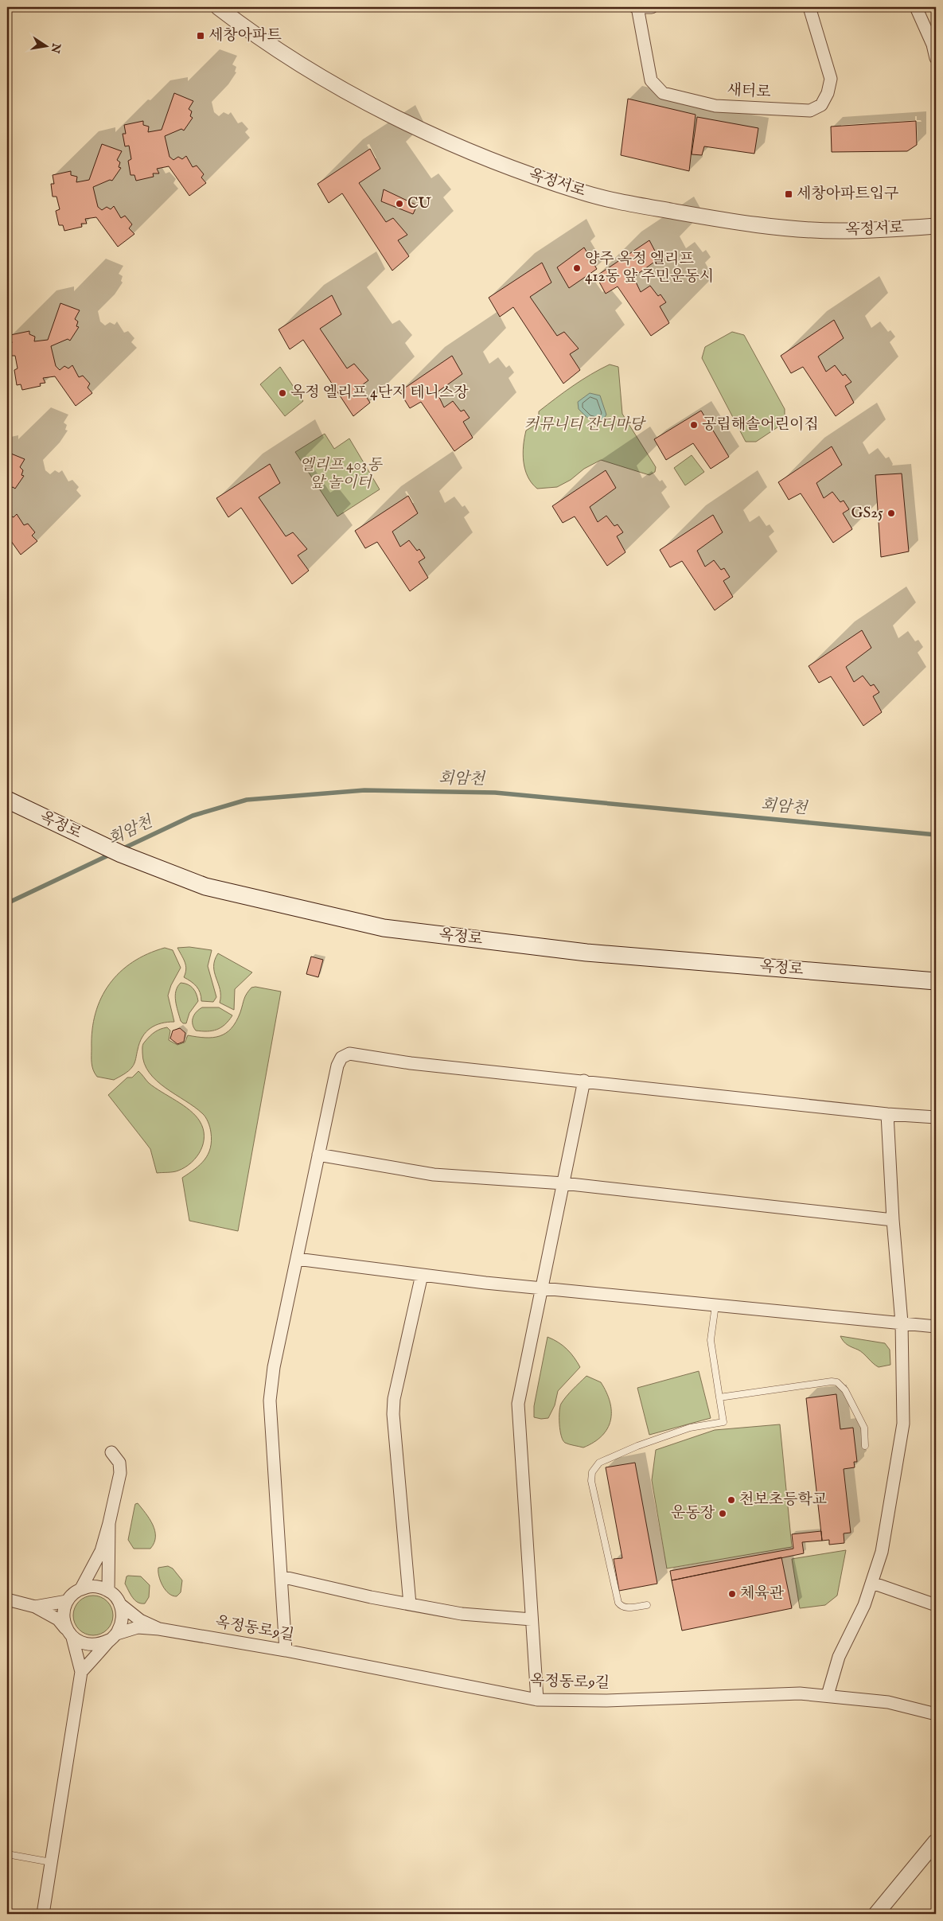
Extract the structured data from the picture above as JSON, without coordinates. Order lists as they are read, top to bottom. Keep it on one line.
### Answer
{"streets":{"main road":["옥정로"],"street":["새터로","옥정서로","옥정동로9길"]},"water":["회암천"],"parks":["커뮤니티 잔디마당","엘리프 403동 앞 놀이터"],"places":{"transit":["세창아파트","세창아파트입구"],"other":["CU","양주 옥정 엘리프 412동 앞 주민운동시","옥정 엘리프 4단지 테니스장","공립해솔어린이집","GS25","천보초등학교","운동장","체육관"]},"north":"right"}
